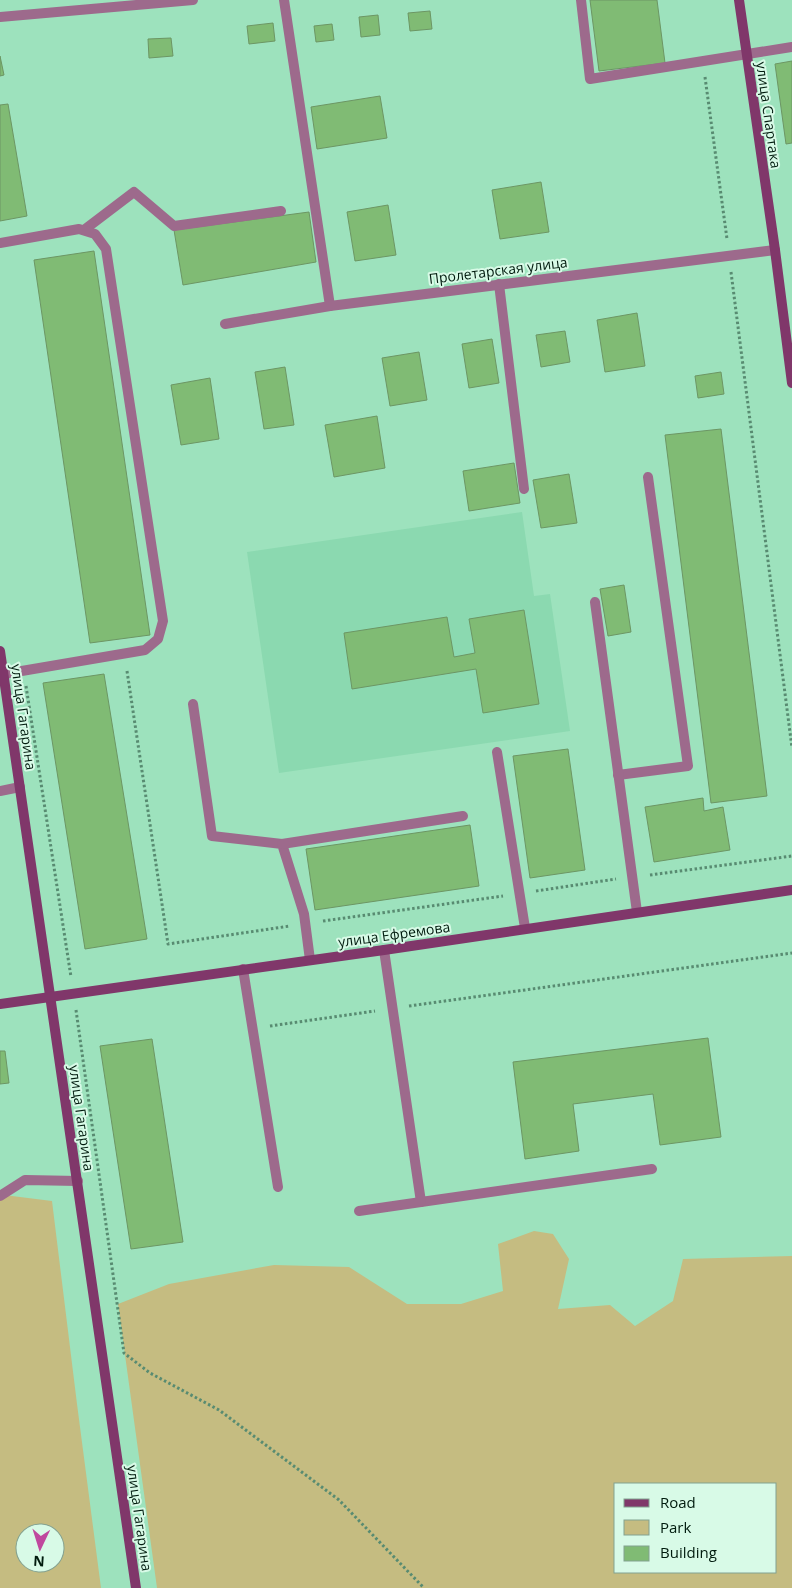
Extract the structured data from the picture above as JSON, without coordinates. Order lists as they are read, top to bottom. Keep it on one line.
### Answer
{"streets":{"street":["улица Спартака","Пролетарская улица","улица Гагарина","улица Ефремова"]},"crossings":[["улица Спартака","Пролетарская улица"],["улица Гагарина","улица Ефремова"]],"legend":["Road","Park","Building"],"north":"bottom"}
